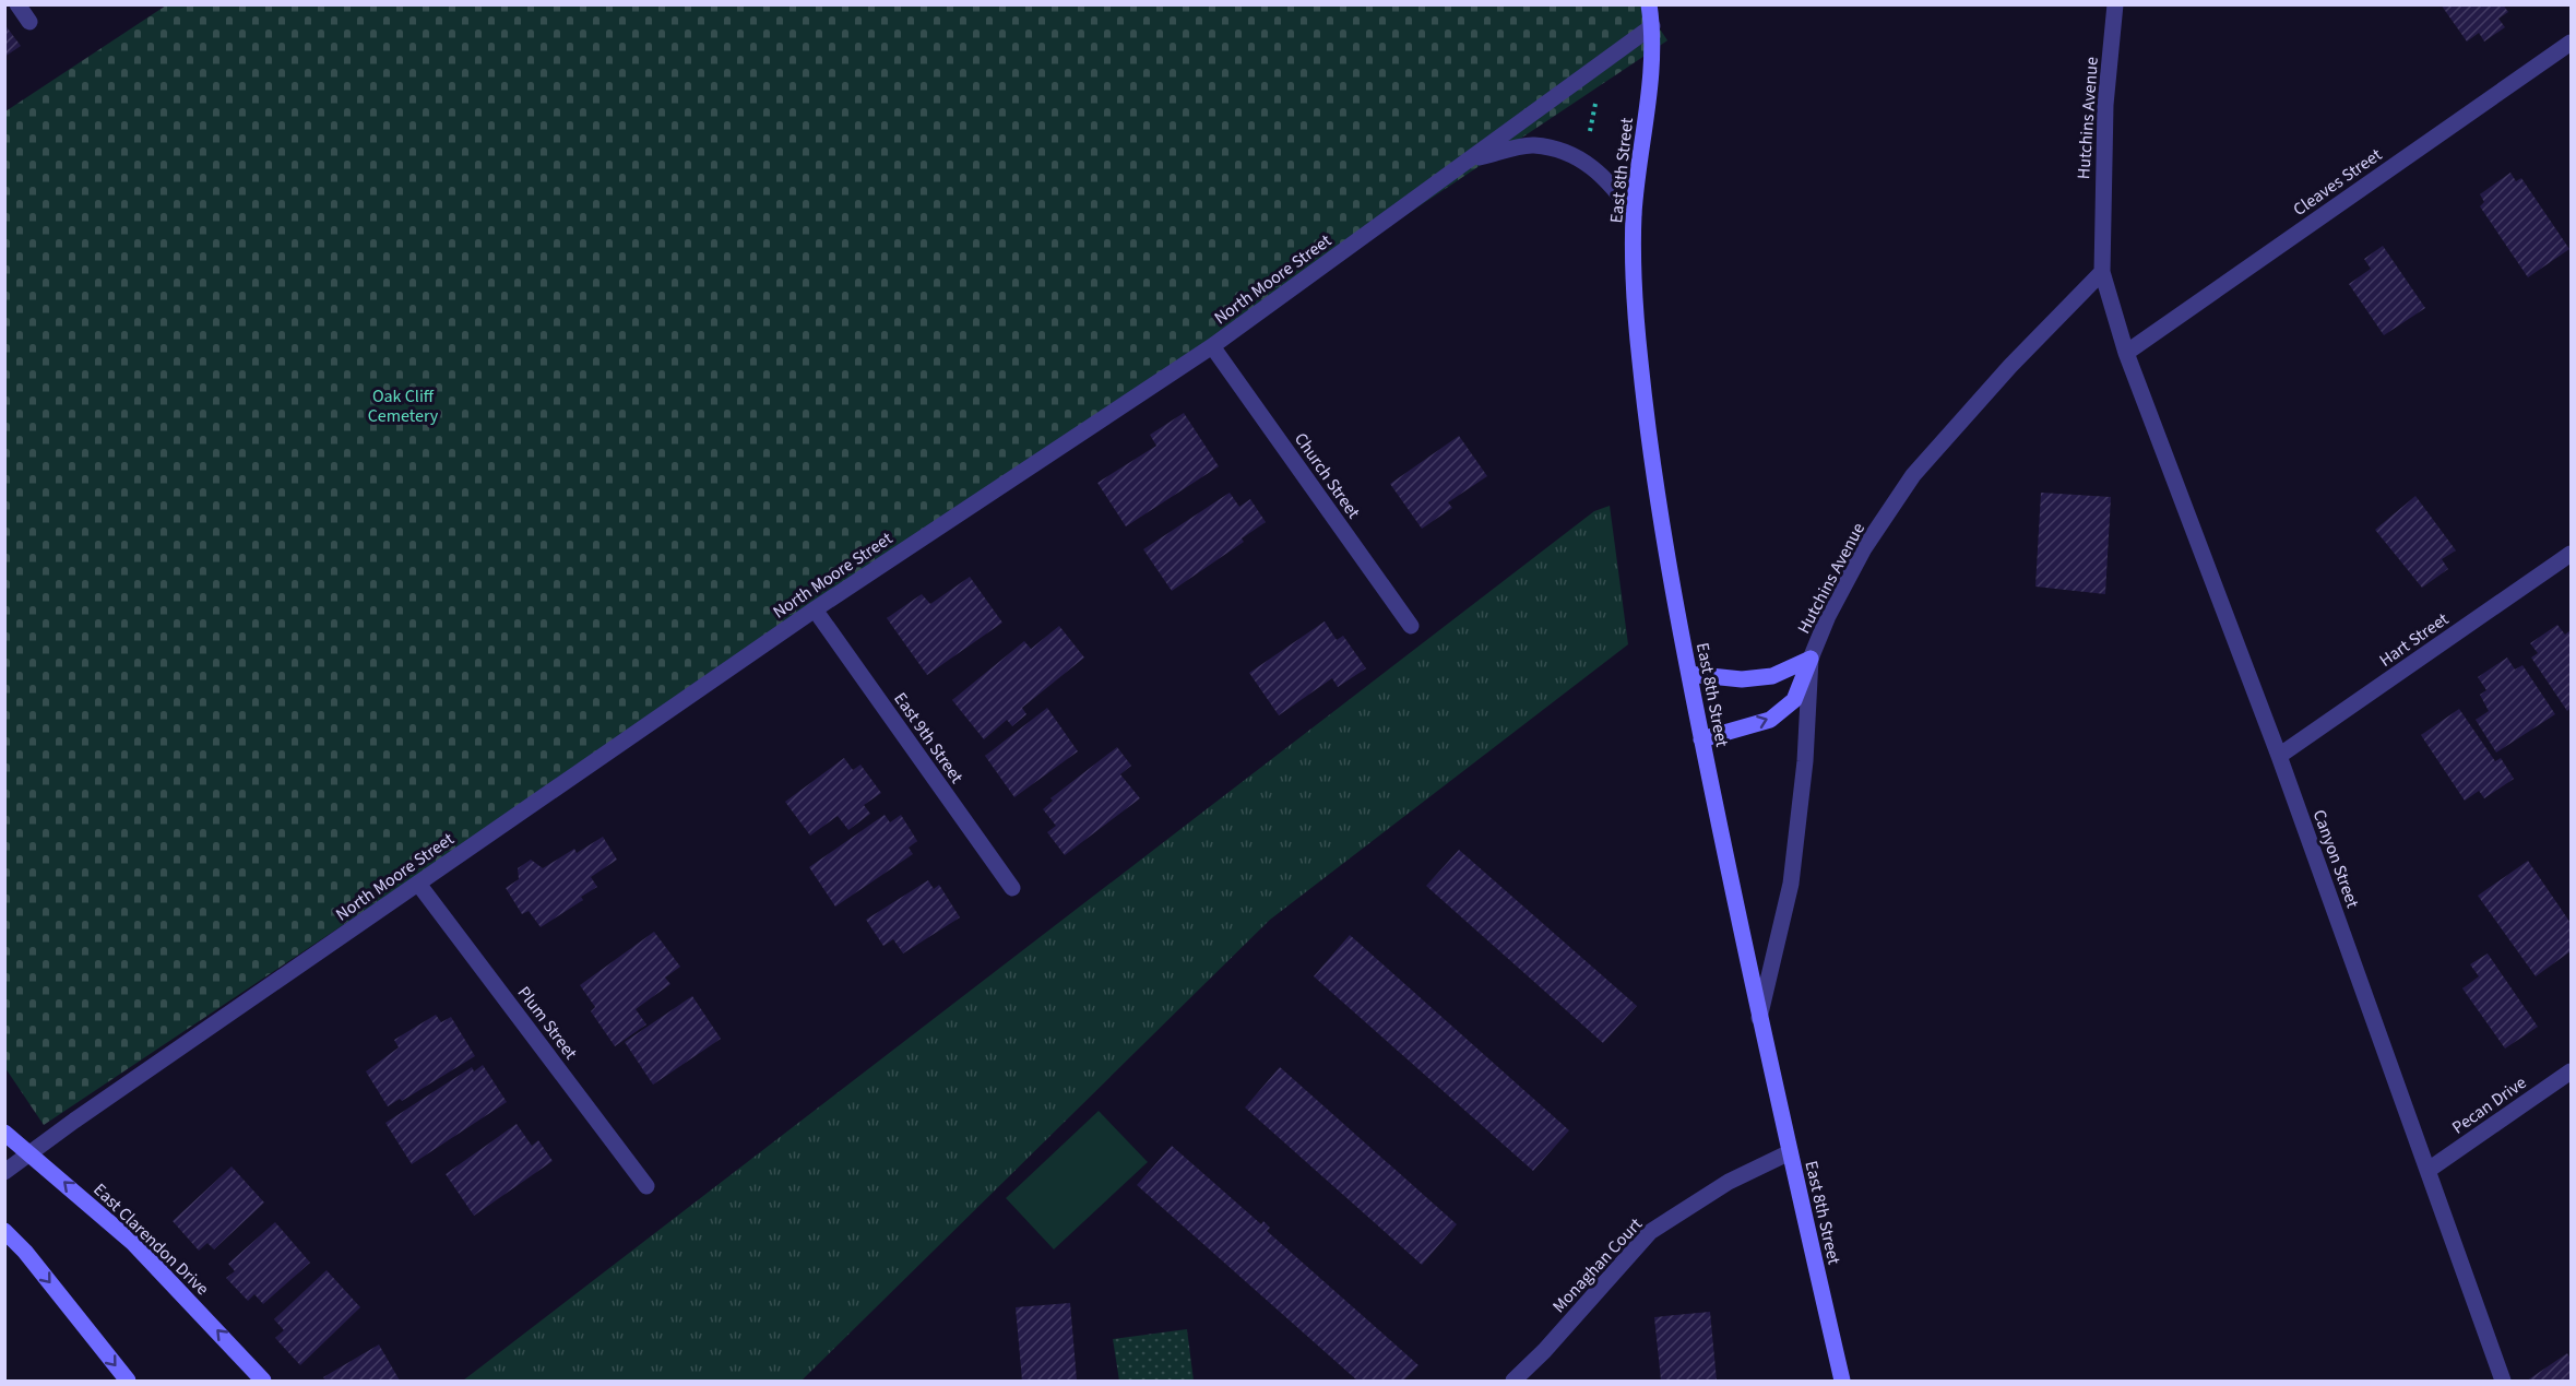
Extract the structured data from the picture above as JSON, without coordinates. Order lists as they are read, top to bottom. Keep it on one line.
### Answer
{"streets":{"main road":["East 8th Street","East Clarendon Drive"],"street":["Hutchins Avenue","Cleaves Street","North Moore Street","Church Street","Hart Street","East 9th Street","Canyon Street","Plum Street","Pecan Drive","Monaghan Court"]},"crossings":[["Hutchins Avenue","East 8th Street"],["Hutchins Avenue","Cleaves Street"],["Hutchins Avenue","Canyon Street"],["East 8th Street","North Moore Street"],["East 8th Street","Monaghan Court"],["Cleaves Street","Canyon Street"],["North Moore Street","Church Street"],["North Moore Street","East 9th Street"],["North Moore Street","Plum Street"],["North Moore Street","East Clarendon Drive"],["Hart Street","Canyon Street"],["Canyon Street","Pecan Drive"]],"parks":["Oak Cliff Cemetery"]}
